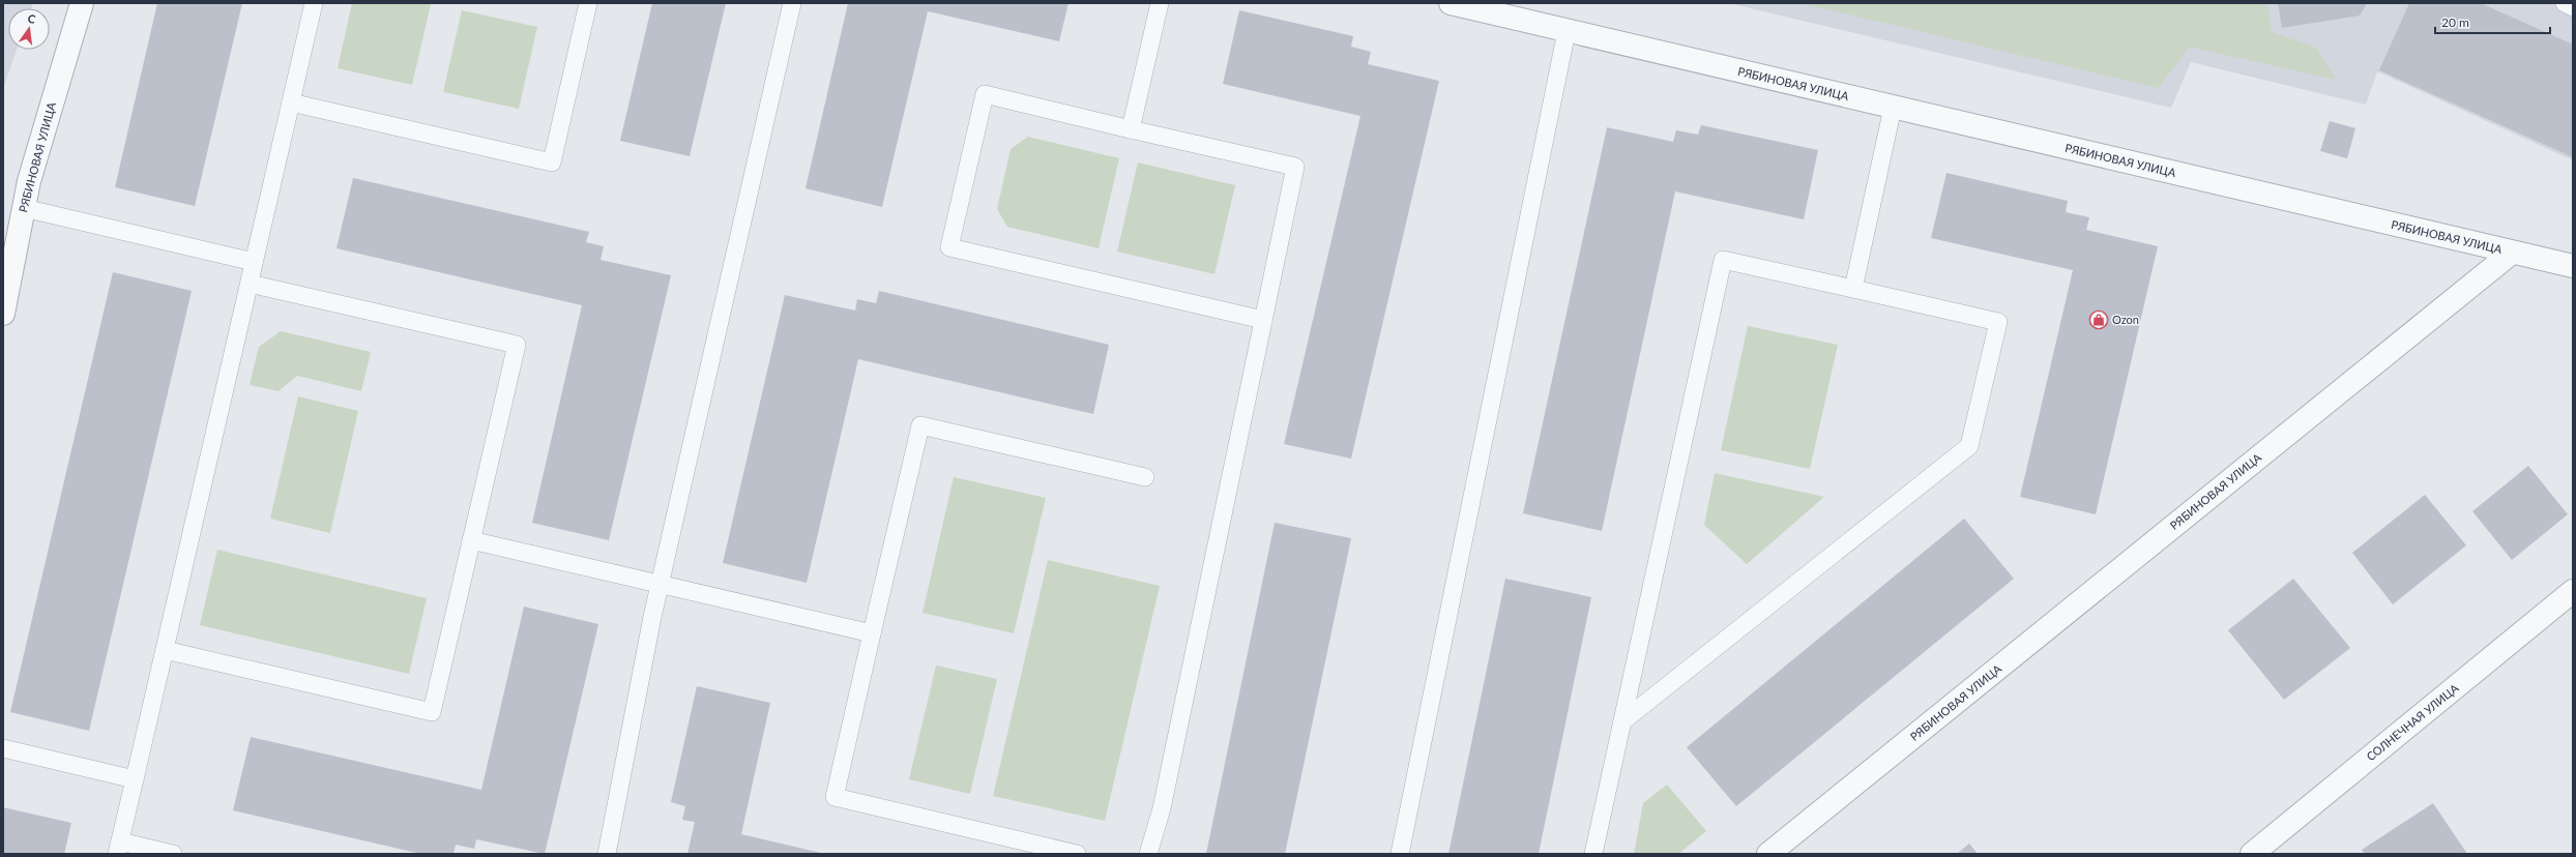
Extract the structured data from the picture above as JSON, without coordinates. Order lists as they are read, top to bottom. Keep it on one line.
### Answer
{"streets":{"street":["РЯБИНОВАЯ УЛИЦА","СОЛНЕЧНАЯ УЛИЦА"]},"places":{"shop":["Ozon"]},"scale_bar":"20 m","north":"top"}
